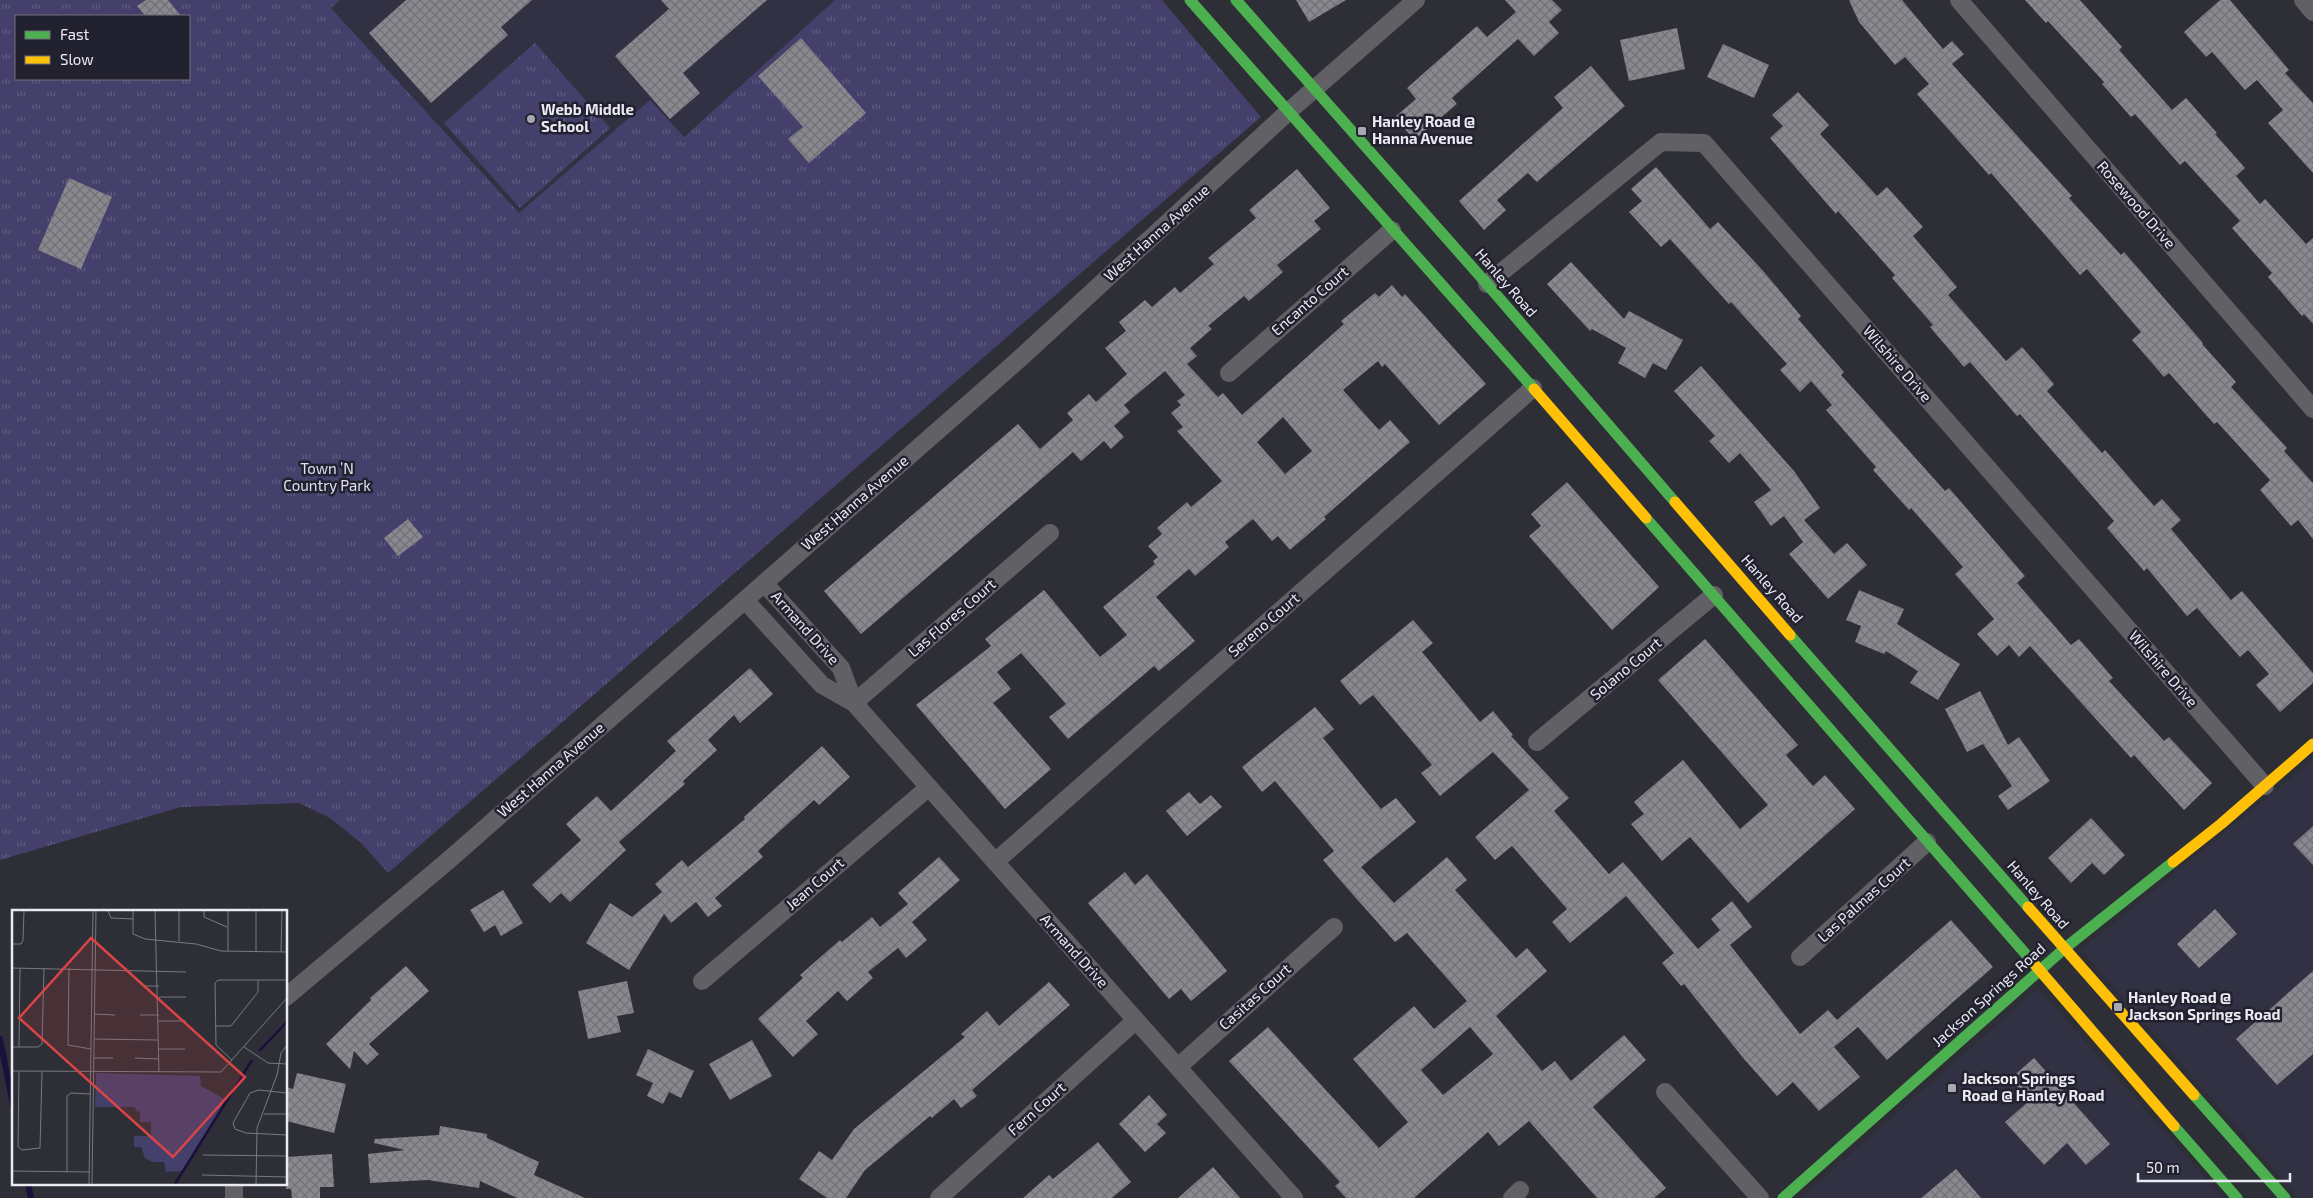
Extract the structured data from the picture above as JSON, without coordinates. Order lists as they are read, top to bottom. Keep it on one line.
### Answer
{"streets":{"main road":["Hanley Road","Jackson Springs Road"],"street":["Rosewood Drive","West Hanna Avenue","Encanto Court","Wilshire Drive","Las Flores Court","Sereno Court","Armand Drive","Solano Court","Jean Court","Las Palmas Court","Casitas Court","Fern Court"]},"crossings":[["West Hanna Avenue","Hanley Road"],["West Hanna Avenue","Armand Drive"],["Hanley Road","Wilshire Drive"],["Hanley Road","Jackson Springs Road"],["Wilshire Drive","Jackson Springs Road"],["Las Flores Court","Armand Drive"],["Sereno Court","Armand Drive"],["Armand Drive","Jean Court"],["Armand Drive","Casitas Court"],["Armand Drive","Fern Court"]],"parks":["Town ’N Country Park"],"places":{"other":["Webb Middle School"],"transit":["Hanley Road @ Hanna Avenue","Hanley Road @ Jackson Springs Road","Jackson Springs Road @ Hanley Road"]},"legend":["Fast","Slow"],"scale_bar":"50 m"}
